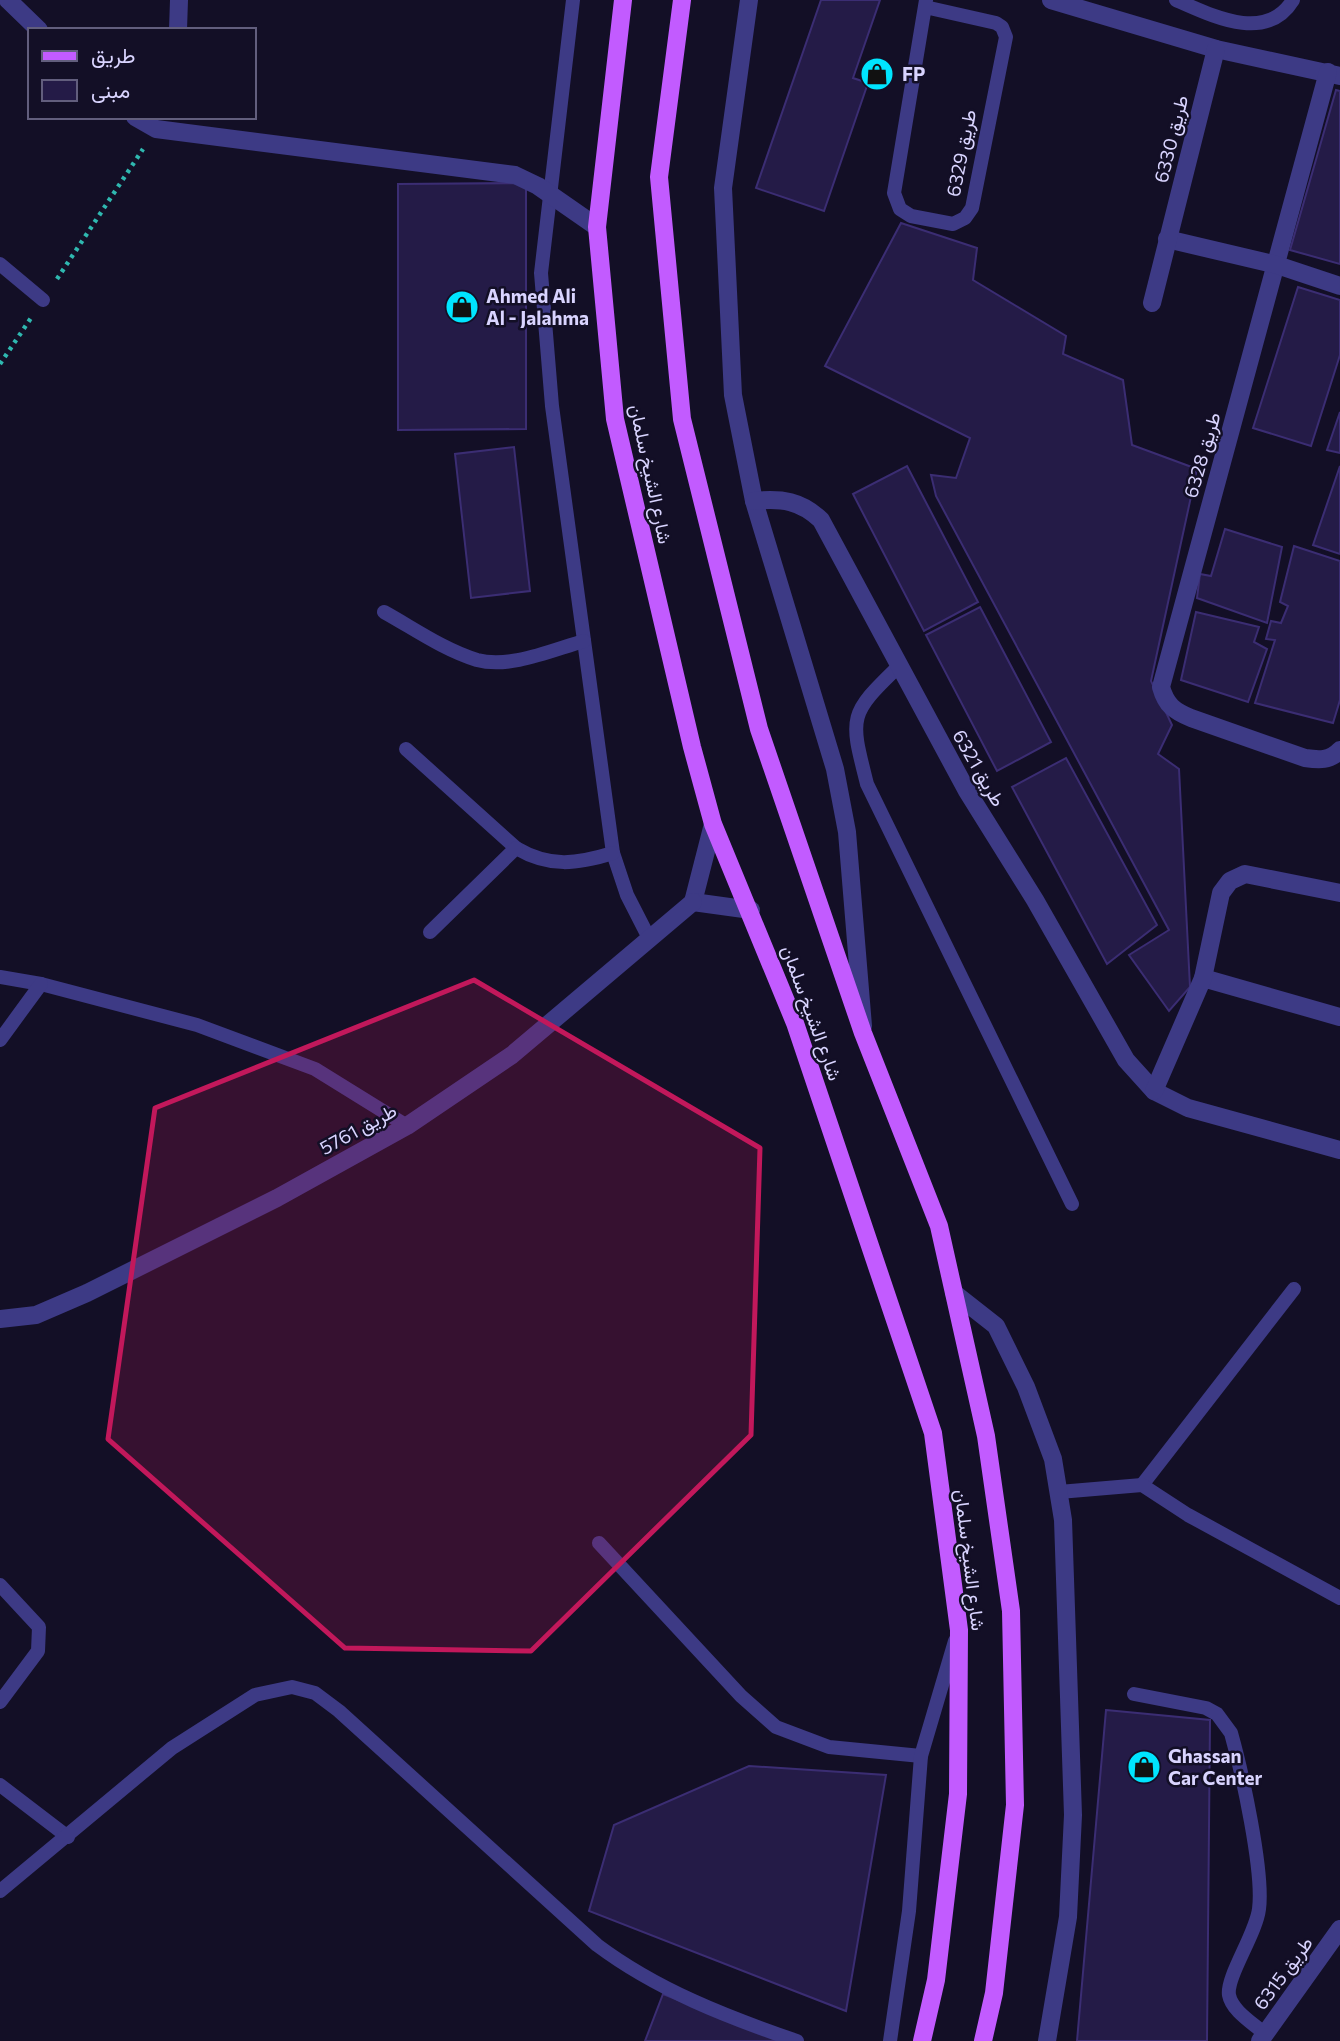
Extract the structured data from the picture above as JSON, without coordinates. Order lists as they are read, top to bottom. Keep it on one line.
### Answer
{"streets":{"main road":["شارع الشيخ سلمان"],"street":["طريق 6330","طريق 6328","طريق 6321","طريق 5761","طريق 6315"],"lane":["طريق 6329"]},"places":{"shop":["FP","Ahmed Ali Al - Jalahma","Ghassan Car Center"]},"legend":["طريق","مبنى"]}
